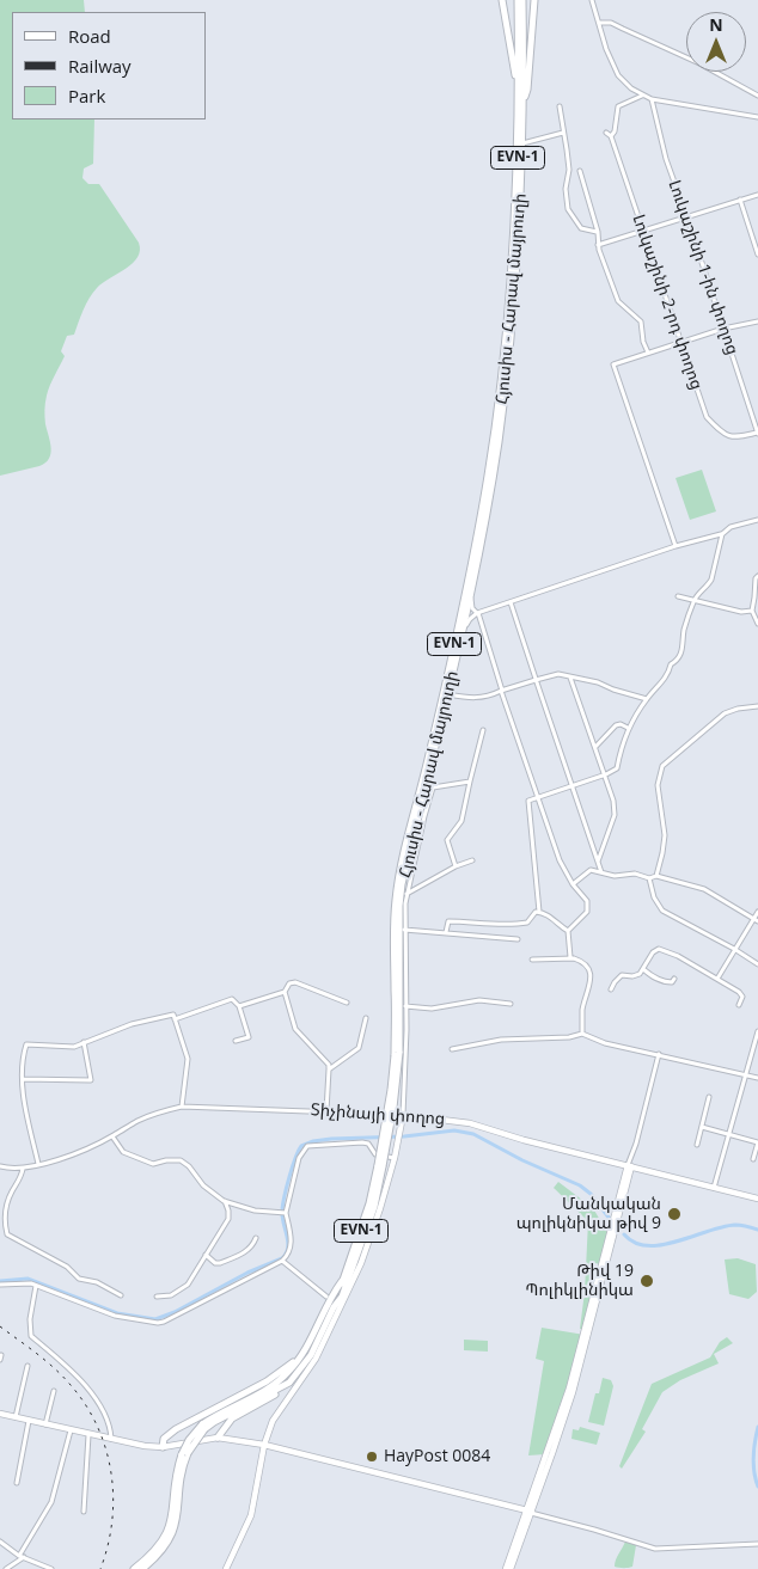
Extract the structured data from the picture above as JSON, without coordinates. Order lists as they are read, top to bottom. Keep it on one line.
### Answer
{"streets":{"highway":["EVN-1","Հյուսիս - Հարավ մայրուղի"],"main road":["Տիչինայի փողոց"],"street":["Լուկաշինի 1-ին փողոց","Լուկաշինի 2-րդ փողոց"]},"crossings":[["EVN-1","Հյուսիս - Հարավ մայրուղի"],["Լուկաշինի 1-ին փողոց","Լուկաշինի 2-րդ փողոց"]],"places":["Մանկական պոլիկնիկա թիվ 9","Թիվ 19 Պոլիկլինիկա","HayPost 0084"],"legend":["Road","Railway","Park"],"north":"top"}
